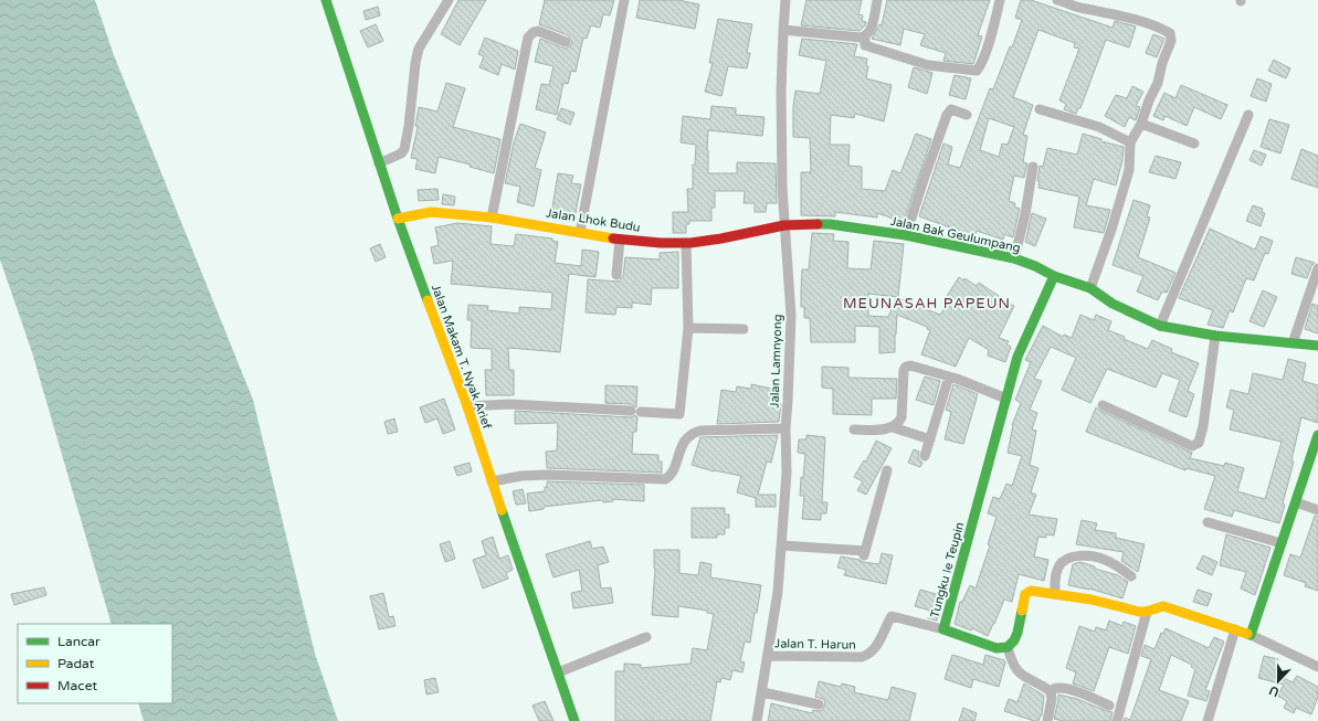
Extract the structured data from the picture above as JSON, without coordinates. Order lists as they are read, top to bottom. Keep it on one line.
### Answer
{"streets":{"street":["Jalan Lhok Budu","Jalan Bak Geulumpang","Jalan Makam T. Nyak Arief","Jalan Lamnyong","Tungku Ie Teupin","Jalan T. Harun"]},"crossings":[["Jalan Lhok Budu","Jalan Bak Geulumpang"],["Jalan Lhok Budu","Jalan Makam T. Nyak Arief"],["Jalan Lhok Budu","Jalan Lamnyong"],["Jalan Bak Geulumpang","Jalan Lamnyong"],["Jalan Bak Geulumpang","Tungku Ie Teupin"],["Jalan Lamnyong","Jalan T. Harun"],["Tungku Ie Teupin","Jalan T. Harun"]],"districts":["MEUNASAH PAPEUN"],"legend":["Lancar","Padat","Macet"],"north":"bottom"}
